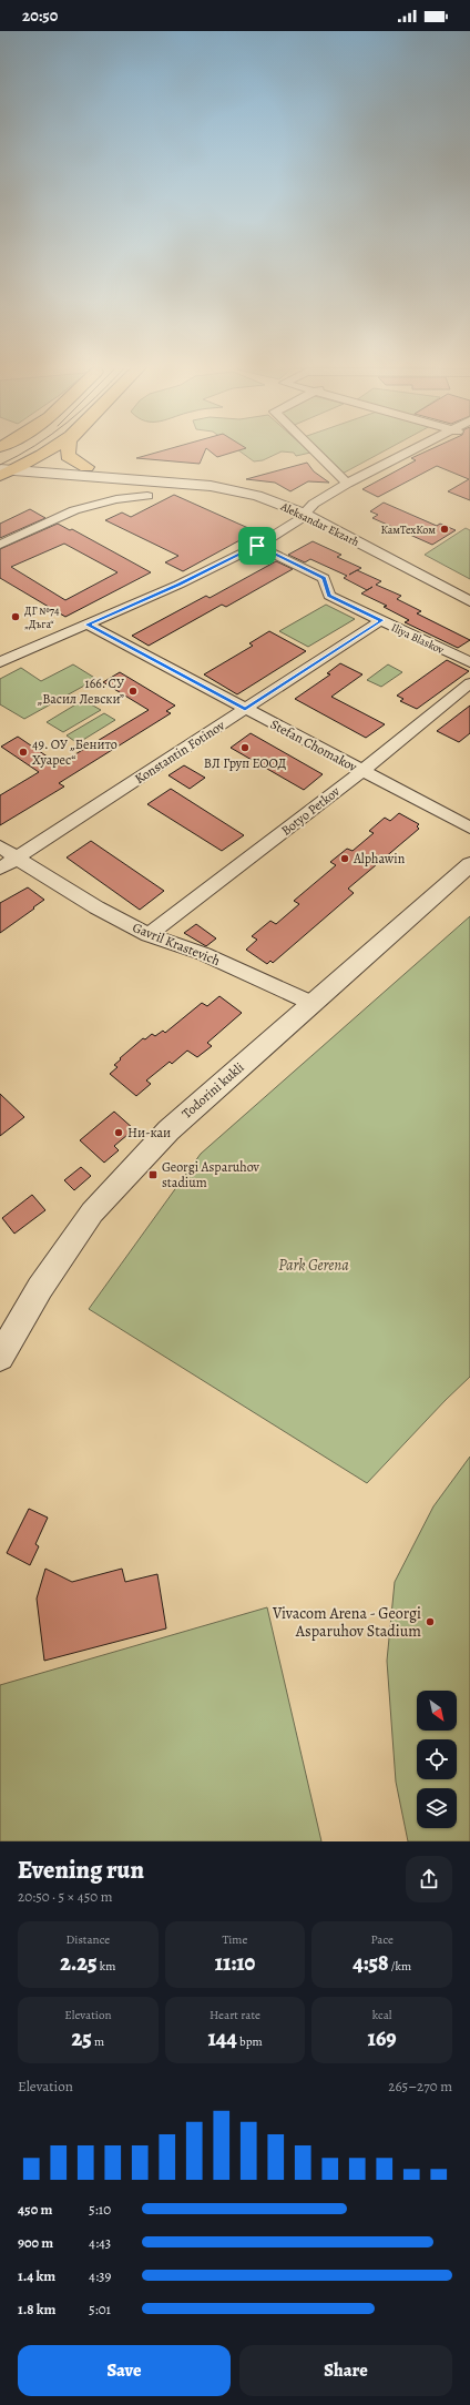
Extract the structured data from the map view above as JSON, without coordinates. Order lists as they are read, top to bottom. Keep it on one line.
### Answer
{"streets":{"street":["Aleksandar Ekzarh","Iliya Blaskov","Stefan Chomakov","Konstantin Fotinov","Botyo Petkov","Gavril Krastevich","Todorini kukli"]},"crossings":[["Iliya Blaskov","Konstantin Fotinov"],["Stefan Chomakov","Konstantin Fotinov"],["Stefan Chomakov","Botyo Petkov"],["Konstantin Fotinov","Gavril Krastevich"],["Botyo Petkov","Gavril Krastevich"],["Gavril Krastevich","Todorini kukli"]],"parks":["Park Gerena"],"places":{"other":["КамТехКом","ДГ №74 „Дъга“","166. СУ „Васил Левски”","ВЛ Груп ЕООД","49. ОУ „Бенито Хуарес“","Alphawin","Ни-каи","Vivacom Arena - Georgi Asparuhov Stadium"],"transit":["Georgi Asparuhov stadium"]},"north":"bottom right","page":{"status":"20:50","heading":["Evening run","20:50 · 5 × 450 m"],"stats":[["Distance","2.25 km"],["Time","11:10"],["Pace","4:58 /km"],["Elevation","25 m"],["Heart rate","144 bpm"],["kcal","169"]],"chart":["Elevation","265–270 m"],"list":[{"name":"450 m","note":"5:10"},{"name":"900 m","note":"4:43"},{"name":"1.4 km","note":"4:39"},{"name":"1.8 km","note":"5:01"}],"buttons":["Save","Share"]}}
